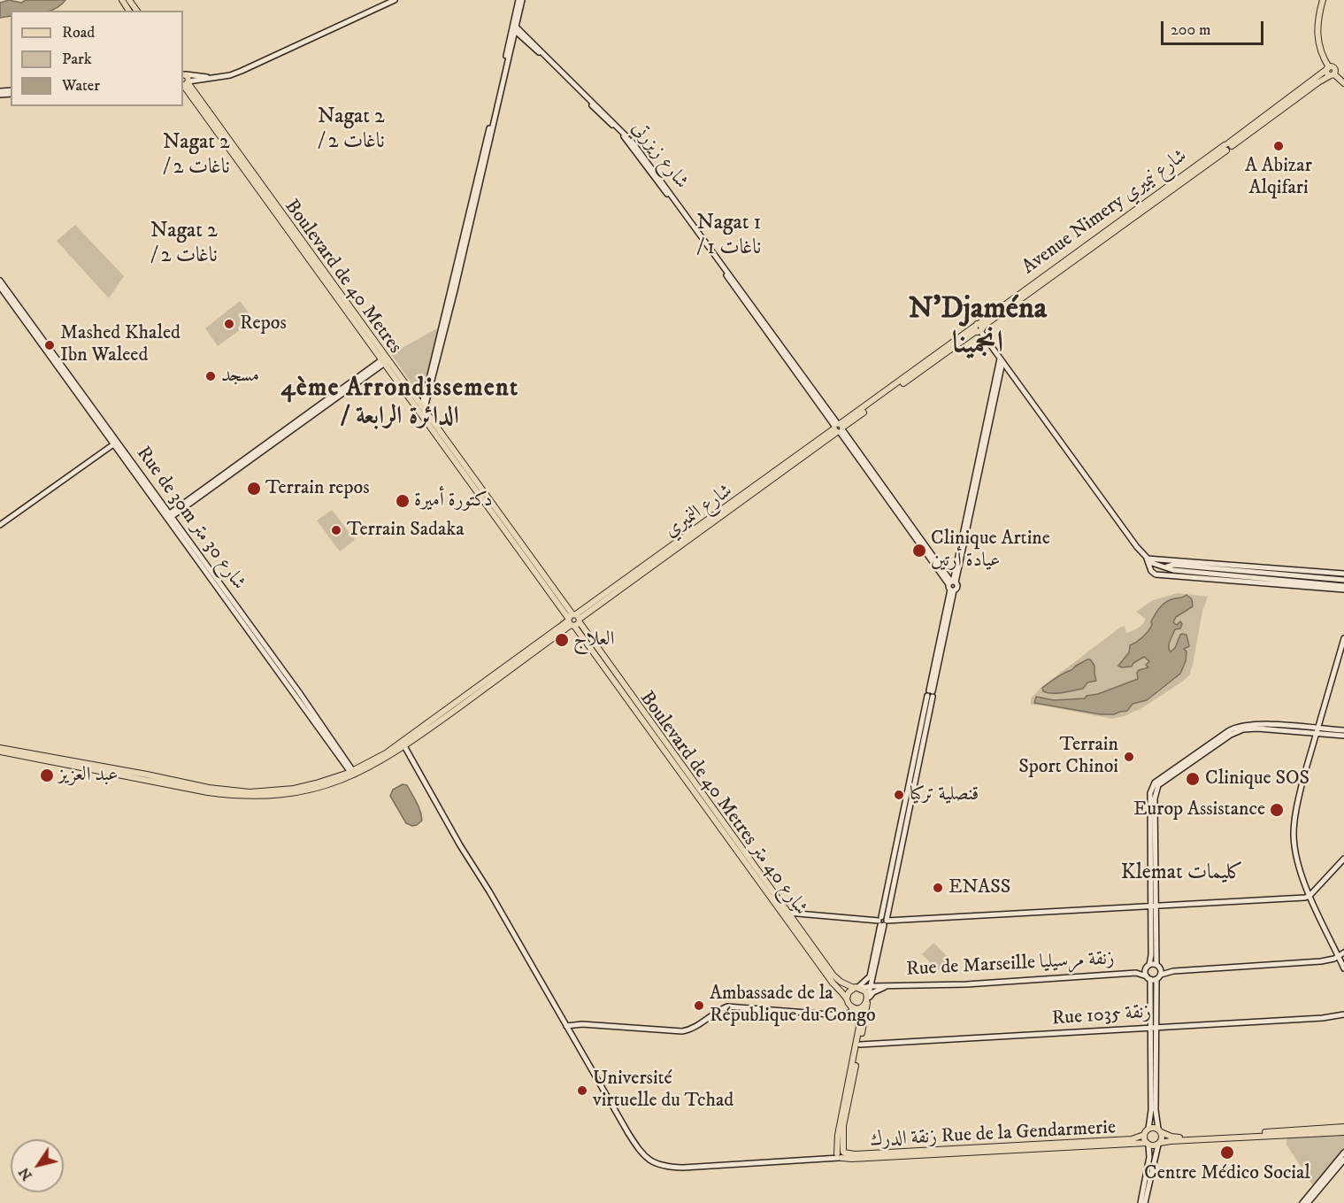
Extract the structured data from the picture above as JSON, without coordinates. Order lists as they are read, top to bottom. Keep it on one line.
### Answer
{"streets":{"main road":["Avenue Nimery شارع نيميري","Boulevard de 40 Metres","شارع النميري","Boulevard de 40 Metres شارع 40 متر","زنقة الدرك Rue de la Gendarmerie"],"street":["شارع زيزرتي","Rue de 30m شارع 30 متر","Rue de Marseille زنقة مرسيليا","Rue 1035 زنقة"]},"crossings":[["شارع زيزرتي","Avenue Nimery شارع نيميري"],["شارع زيزرتي","شارع النميري"],["Avenue Nimery شارع نيميري","شارع النميري"],["Boulevard de 40 Metres","شارع النميري"],["Boulevard de 40 Metres","Boulevard de 40 Metres شارع 40 متر"],["شارع النميري","Rue de 30m شارع 30 متر"],["شارع النميري","Boulevard de 40 Metres شارع 40 متر"],["Boulevard de 40 Metres شارع 40 متر","Rue de Marseille زنقة مرسيليا"],["Boulevard de 40 Metres شارع 40 متر","زنقة الدرك Rue de la Gendarmerie"]],"districts":["Nagat 2 / ناغات 2","Nagat 2 / ناغات 2","Nagat 1 / ناغات 1","Nagat 2 / ناغات 2","N'Djaména انجمينا","4ème Arrondissement / الدائرة الرابعة","Klemat كليمات"],"places":["A Abizar Alqifari","Repos","Mashed Khaled Ibn Waleed","مسجد","Terrain repos","دكتورة أميرة","Terrain Sadaka","Clinique Artine عيادة أرتين","العلاج","Terrain Sport Chinoi","عبد العزيز","Clinique SOS","قنصلية تركيا","Europ Assistance","ENASS","Ambassade de la République du Congo","Université virtuelle du Tchad","Centre Médico Social"],"legend":["Road","Park","Water"],"scale_bar":"200 m","north":"bottom left"}
